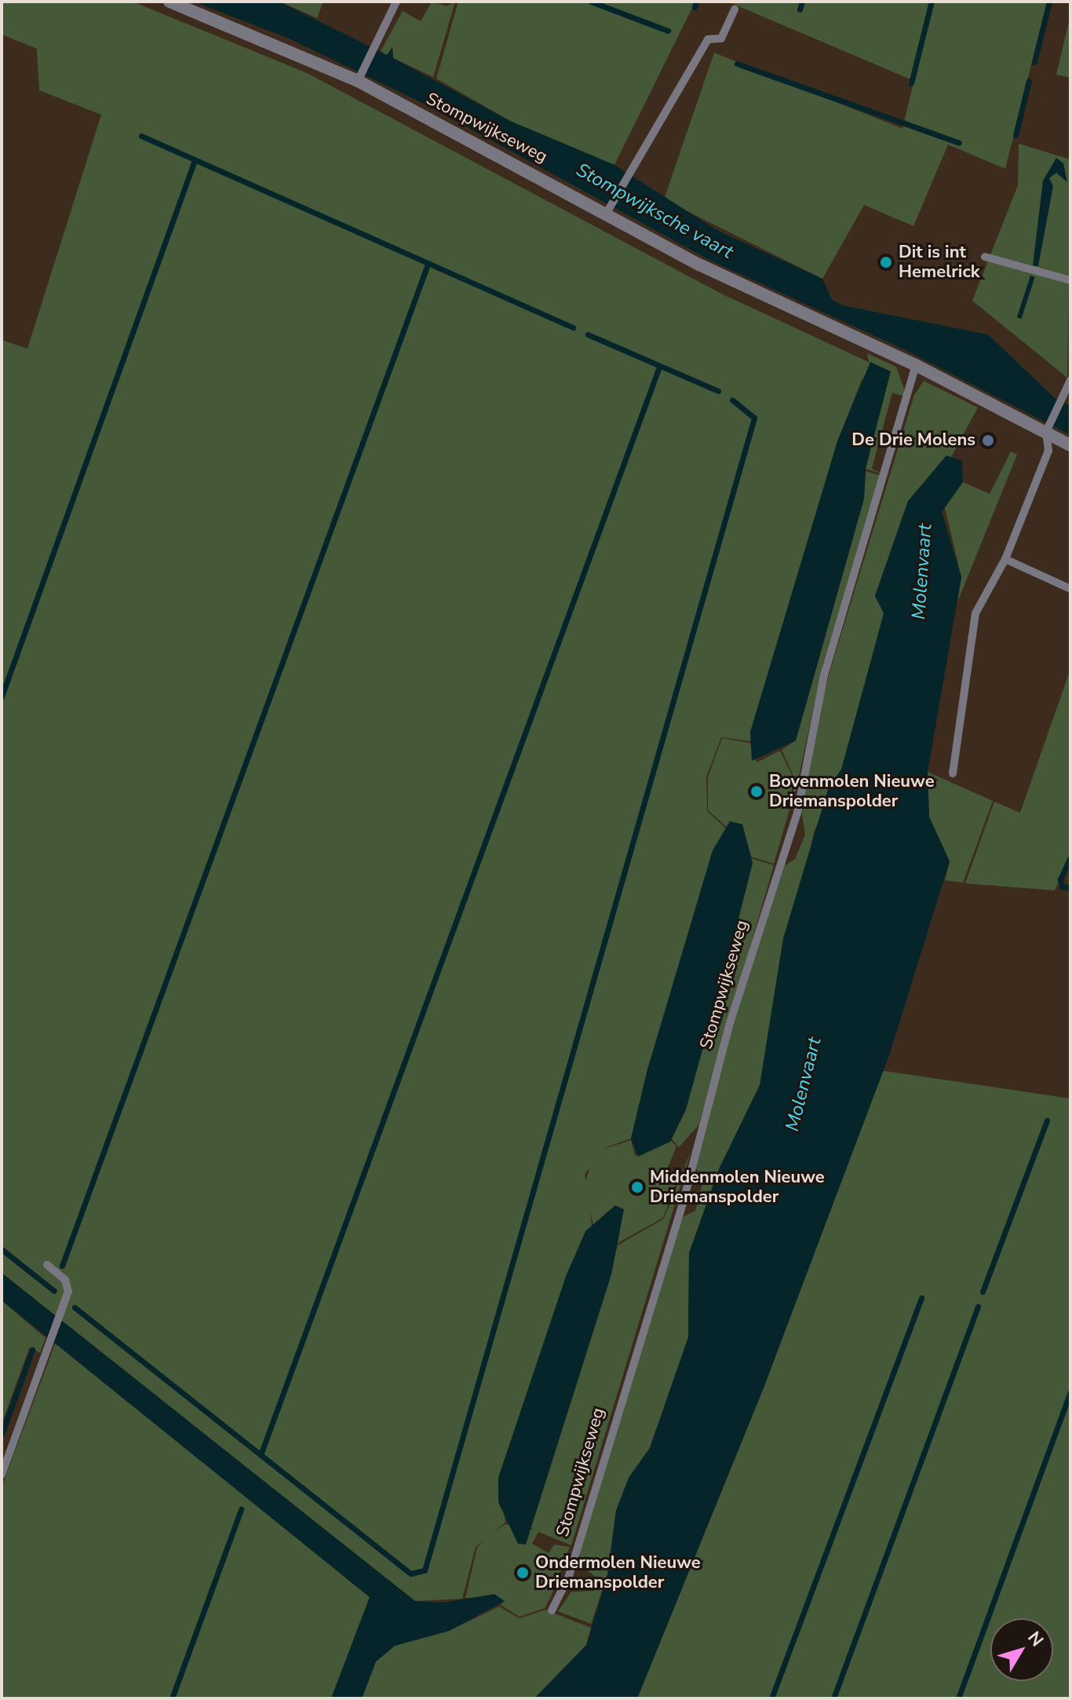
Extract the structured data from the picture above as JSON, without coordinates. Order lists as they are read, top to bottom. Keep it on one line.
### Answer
{"streets":{"street":["Stompwijkseweg"]},"water":["Stompwijksche vaart","Molenvaart"],"places":["Dit is int Hemelrick","De Drie Molens","Bovenmolen Nieuwe Driemanspolder","Middenmolen Nieuwe Driemanspolder","Ondermolen Nieuwe Driemanspolder"],"north":"top right"}
